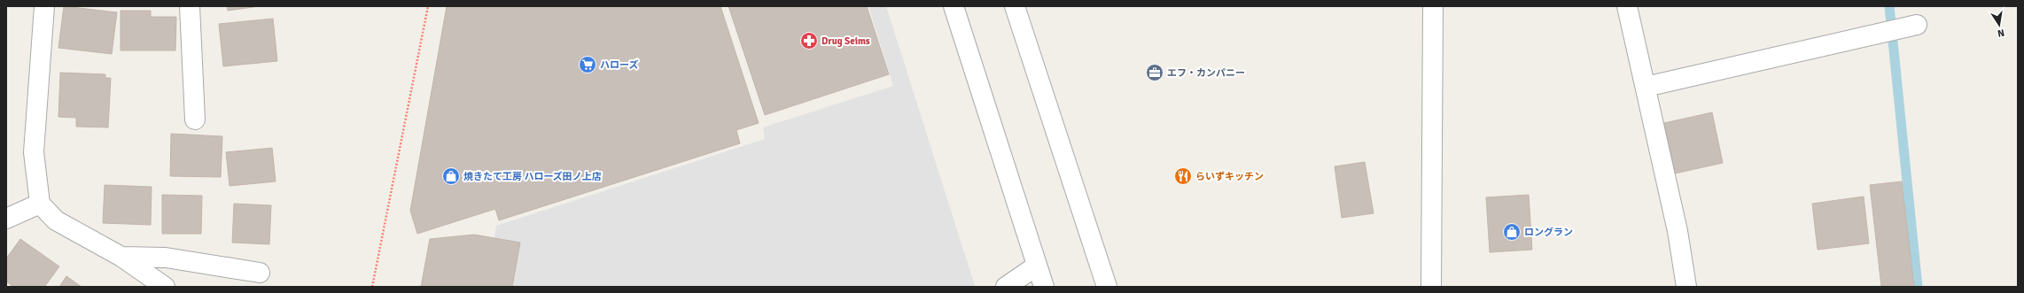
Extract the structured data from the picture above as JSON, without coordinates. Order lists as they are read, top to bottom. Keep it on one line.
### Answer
{"places":{"pharmacy":["Drug Seims"],"supermarket":["ハローズ"],"office":["エフ・カンパニー"],"shop":["焼きたて工房 ハローズ田ノ上店","ロングラン"],"restaurant":["らいずキッチン"]},"north":"bottom"}
